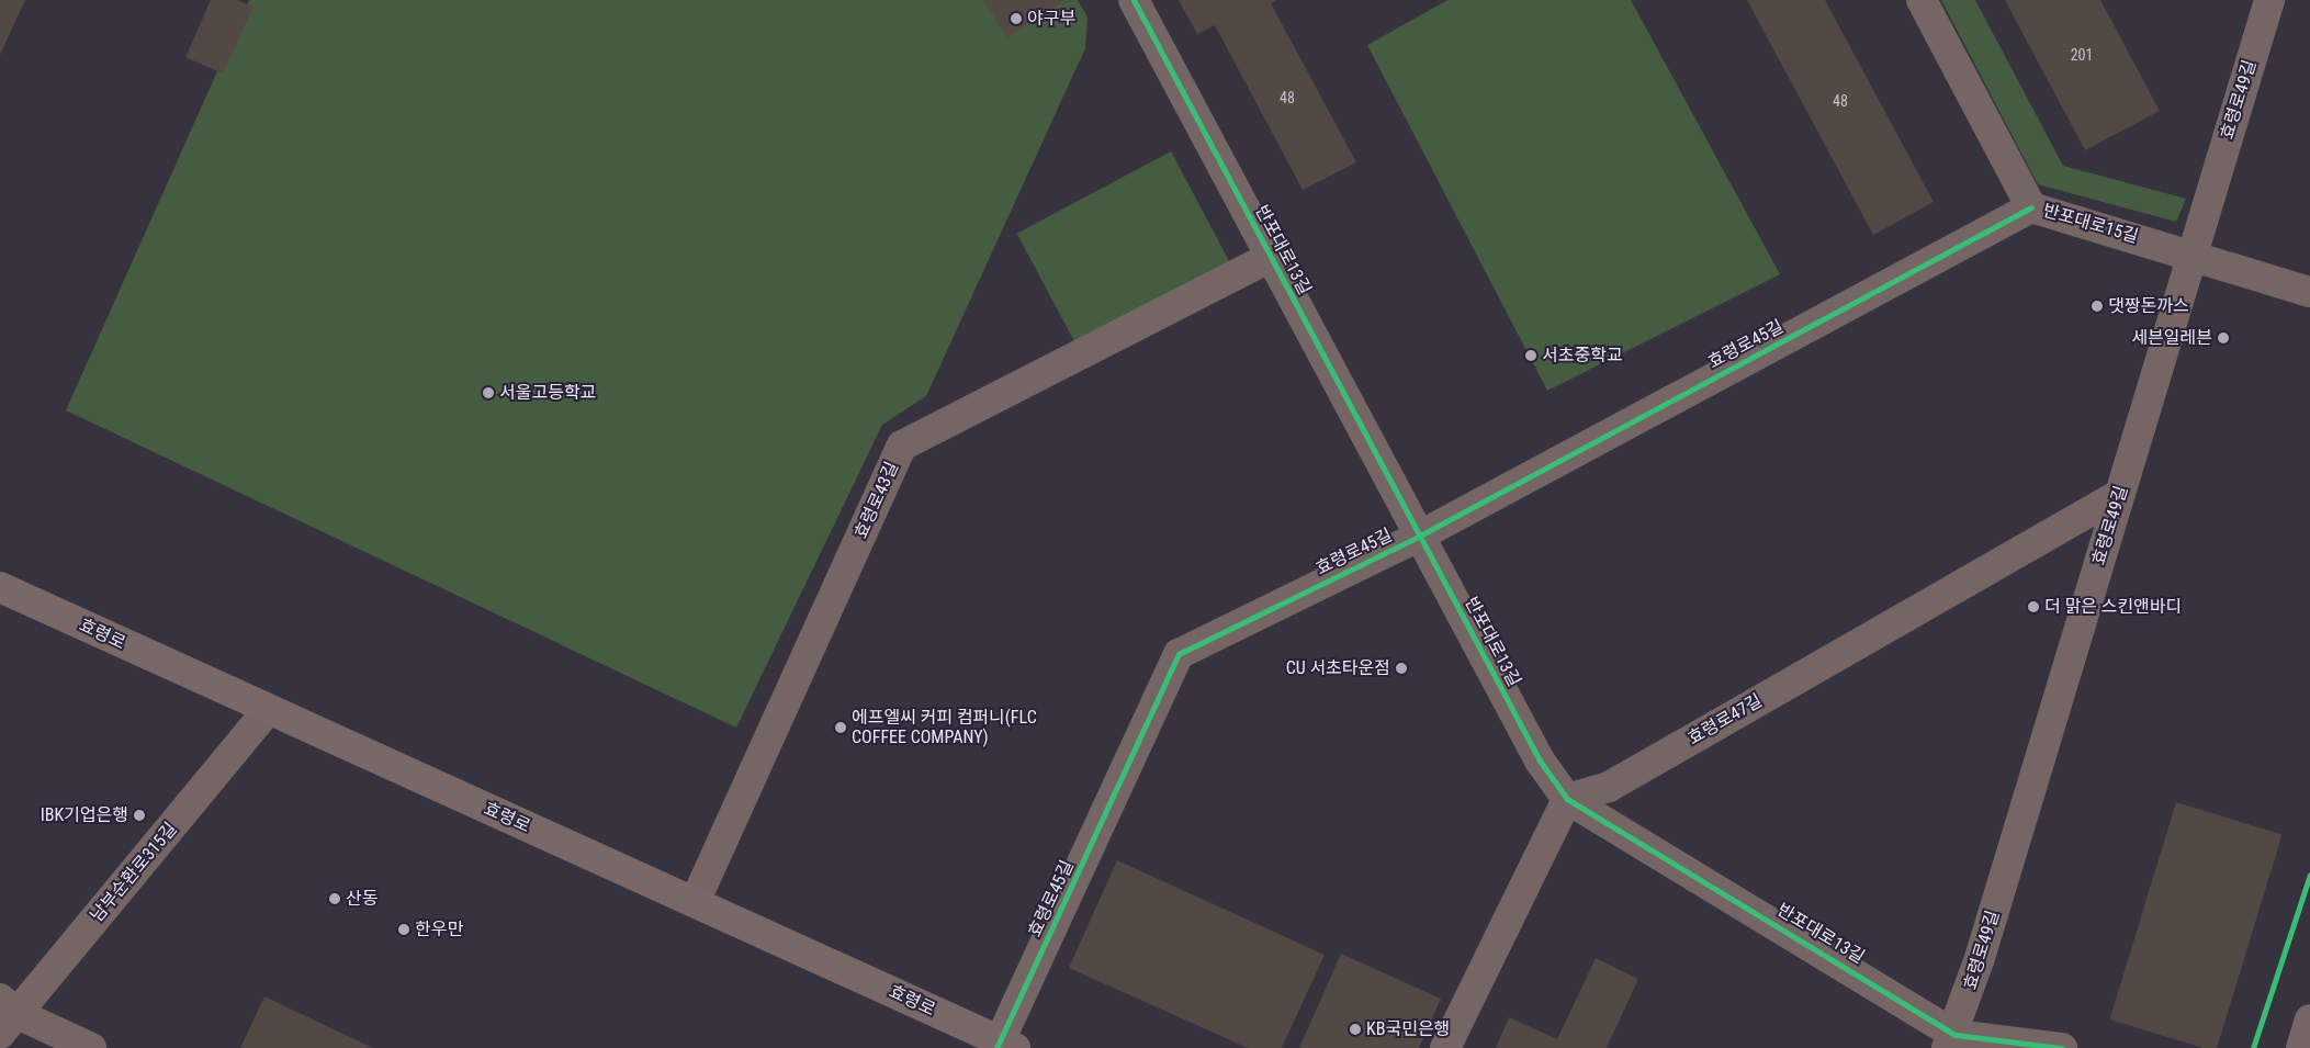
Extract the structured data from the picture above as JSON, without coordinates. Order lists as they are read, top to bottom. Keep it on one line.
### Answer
{"streets":{"main road":["효령로"],"street":["효령로49길","반포대로15길","반포대로13길","효령로45길","효령로43길","효령로47길","남부순환로315길"]},"crossings":[["효령로49길","반포대로15길"],["효령로49길","반포대로13길"],["효령로49길","효령로47길"],["반포대로15길","효령로45길"],["반포대로13길","효령로45길"],["반포대로13길","효령로43길"],["반포대로13길","효령로47길"],["효령로45길","효령로"],["효령로43길","효령로"],["효령로","남부순환로315길"]],"places":["야구부","댓짱돈까스","세븐일레븐","서초중학교","서울고등학교","더 맑은 스킨앤바디","CU 서초타운점","에프엘씨 커피 컴퍼니(FLC COFFEE COMPANY)","IBK기업은행","산동","한우만","KB국민은행"],"house_numbers":["201","48","48"]}
